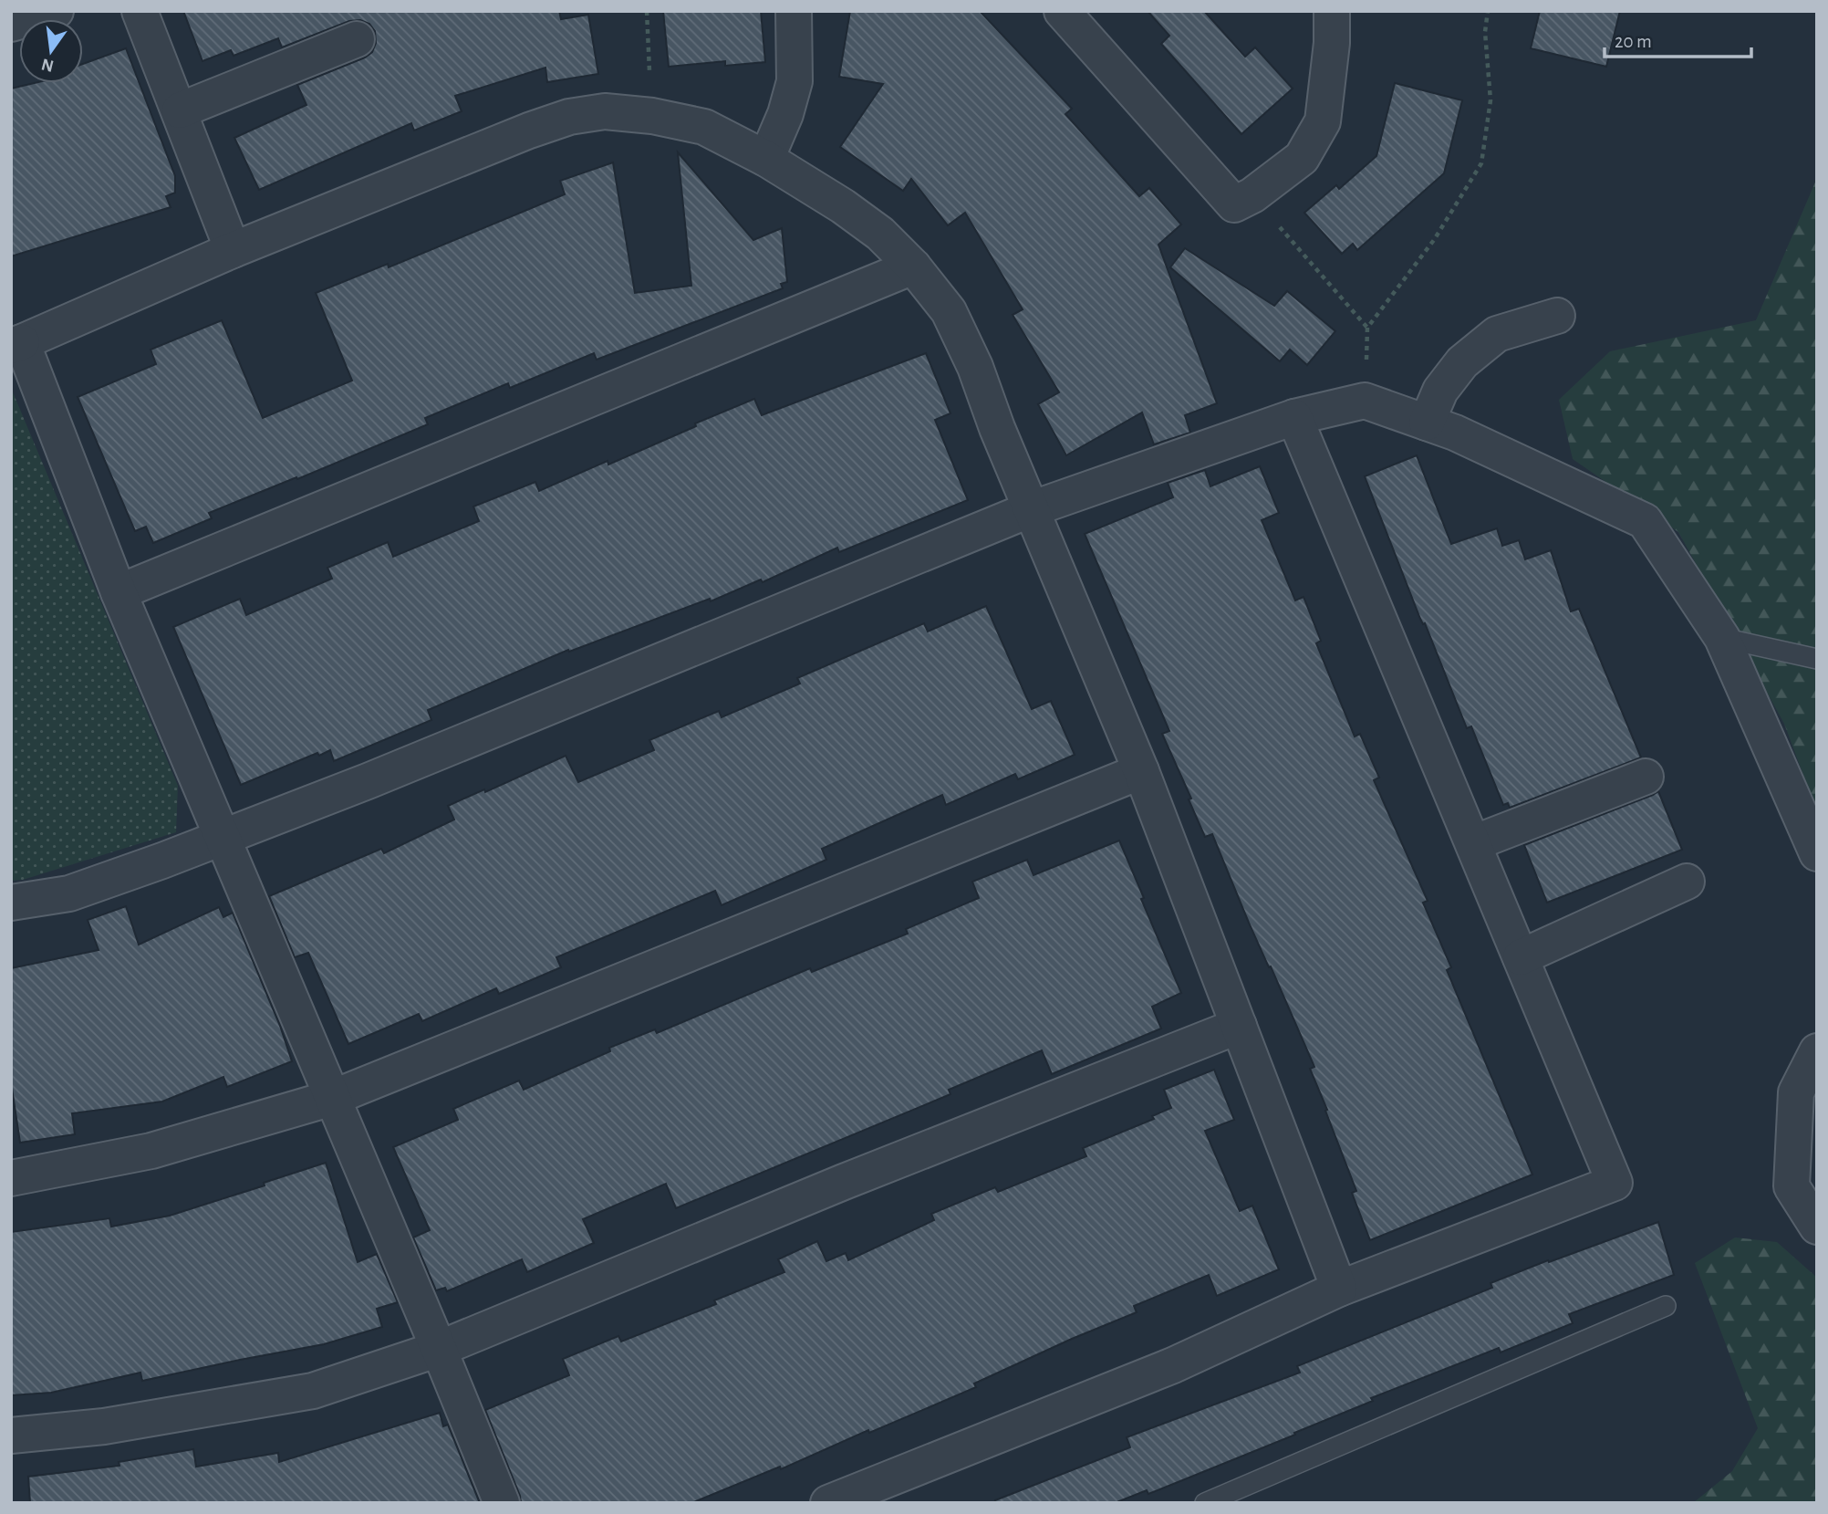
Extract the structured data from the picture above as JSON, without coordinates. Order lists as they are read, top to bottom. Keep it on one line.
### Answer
{"scale_bar":"20 m","north":"bottom"}
